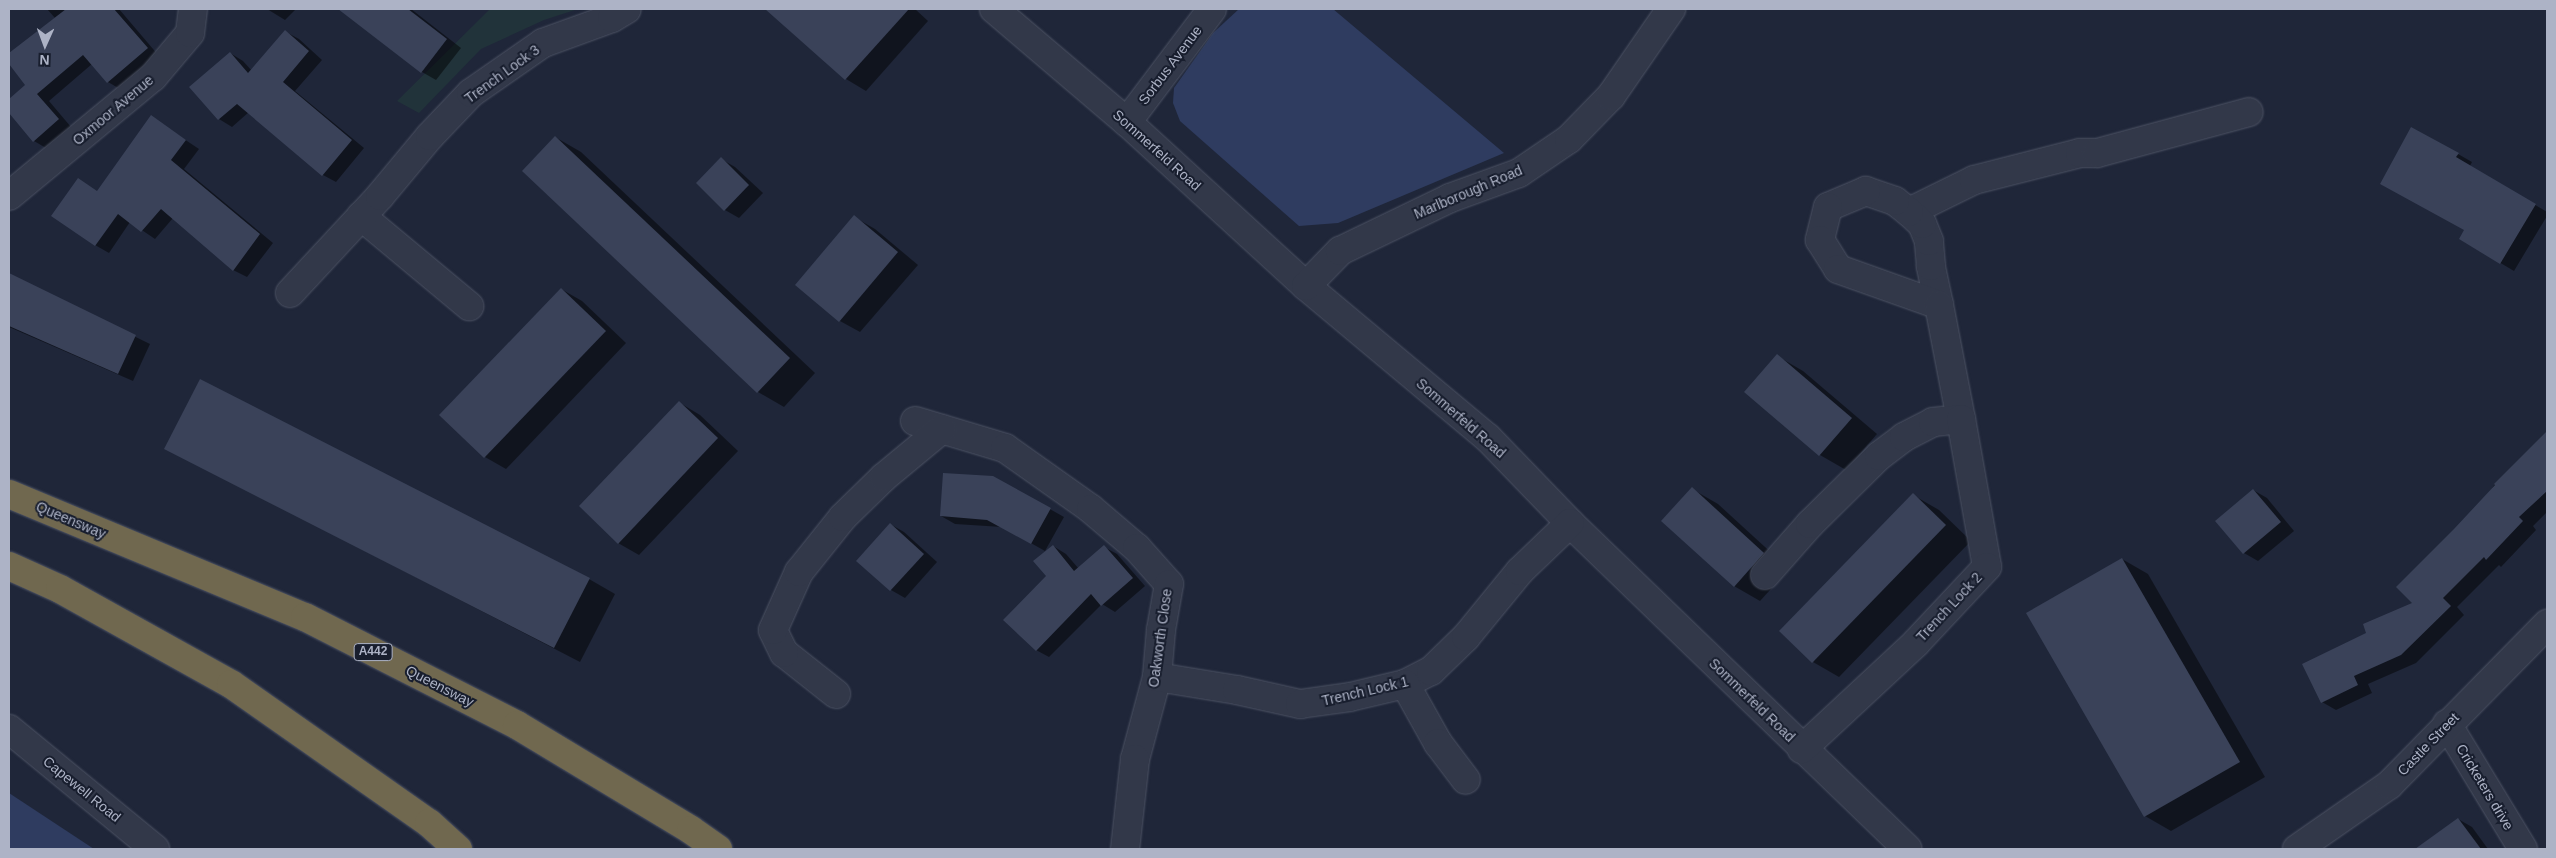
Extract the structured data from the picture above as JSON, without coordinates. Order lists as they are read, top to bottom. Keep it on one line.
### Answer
{"streets":{"highway":["Queensway","A442"],"street":["Sorbus Avenue","Trench Lock 3","Oxmoor Avenue","Sommerfeld Road","Marlborough Road","Trench Lock 2","Oakworth Close","Trench Lock 1","Castle Street","Cricketers drive","Capewell Road"]},"crossings":[["Sorbus Avenue","Sommerfeld Road"],["Sommerfeld Road","Marlborough Road"],["Sommerfeld Road","Trench Lock 2"],["Sommerfeld Road","Trench Lock 1"],["Oakworth Close","Trench Lock 1"],["Castle Street","Cricketers drive"]],"north":"bottom"}
